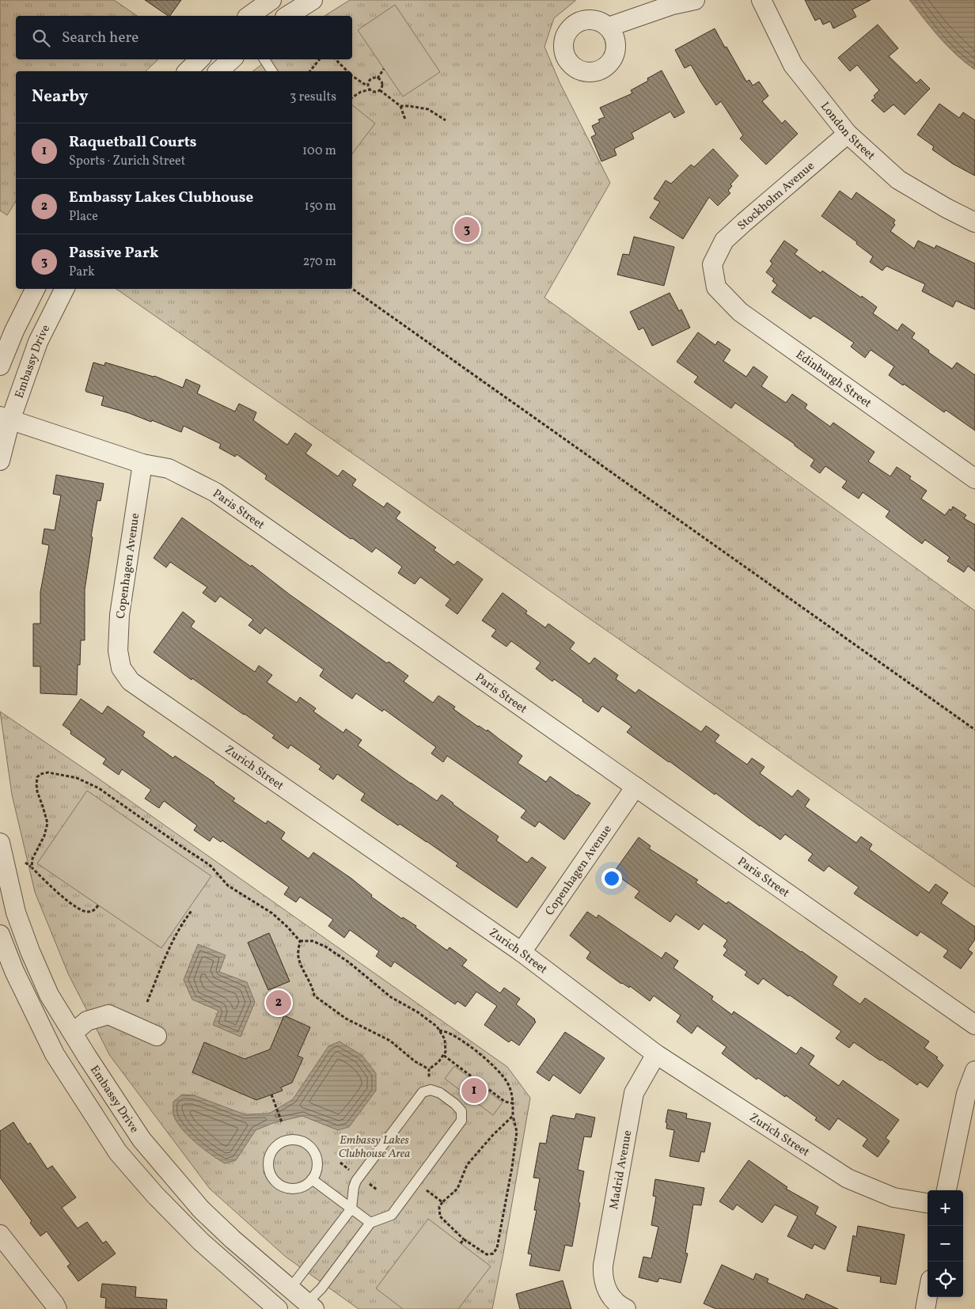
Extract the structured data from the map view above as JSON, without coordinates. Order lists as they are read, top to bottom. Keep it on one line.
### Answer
{"streets":{"street":["London Street","Stockholm Avenue","Embassy Drive","Edinburgh Street","Paris Street","Copenhagen Avenue","Zurich Street","Madrid Avenue"]},"crossings":[["London Street","Stockholm Avenue"],["Stockholm Avenue","Edinburgh Street"],["Embassy Drive","Paris Street"],["Paris Street","Copenhagen Avenue"],["Copenhagen Avenue","Zurich Street"],["Zurich Street","Madrid Avenue"]],"parks":["Embassy Lakes Clubhouse Area"],"page":{"search":"Search here","heading":["Nearby","3 results"],"list":[{"mark":"1","name":"Raquetball Courts","note":"Sports · Zurich Street","value":"100 m"},{"mark":"2","name":"Embassy Lakes Clubhouse","note":"Place","value":"150 m"},{"mark":"3","name":"Passive Park","note":"Park","value":"270 m"}],"pins":["3","2","1"],"map_buttons":["+","−"]}}
